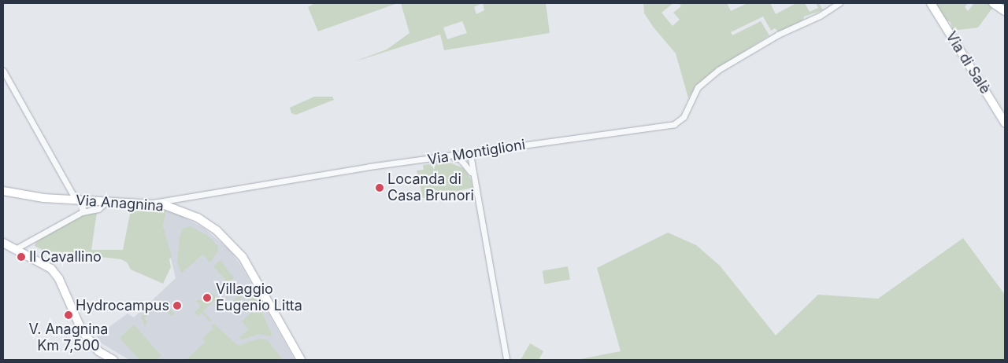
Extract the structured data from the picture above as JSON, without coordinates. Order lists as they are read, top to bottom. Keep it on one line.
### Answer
{"streets":{"main road":["Via di Salè","Via Anagnina"],"street":["Via Montiglioni"]},"crossings":[["Via Montiglioni","Via Anagnina"]],"places":["Locanda di Casa Brunori","Il Cavallino","Villaggio Eugenio Litta","Hydrocampus","V. Anagnina Km 7,500"]}
